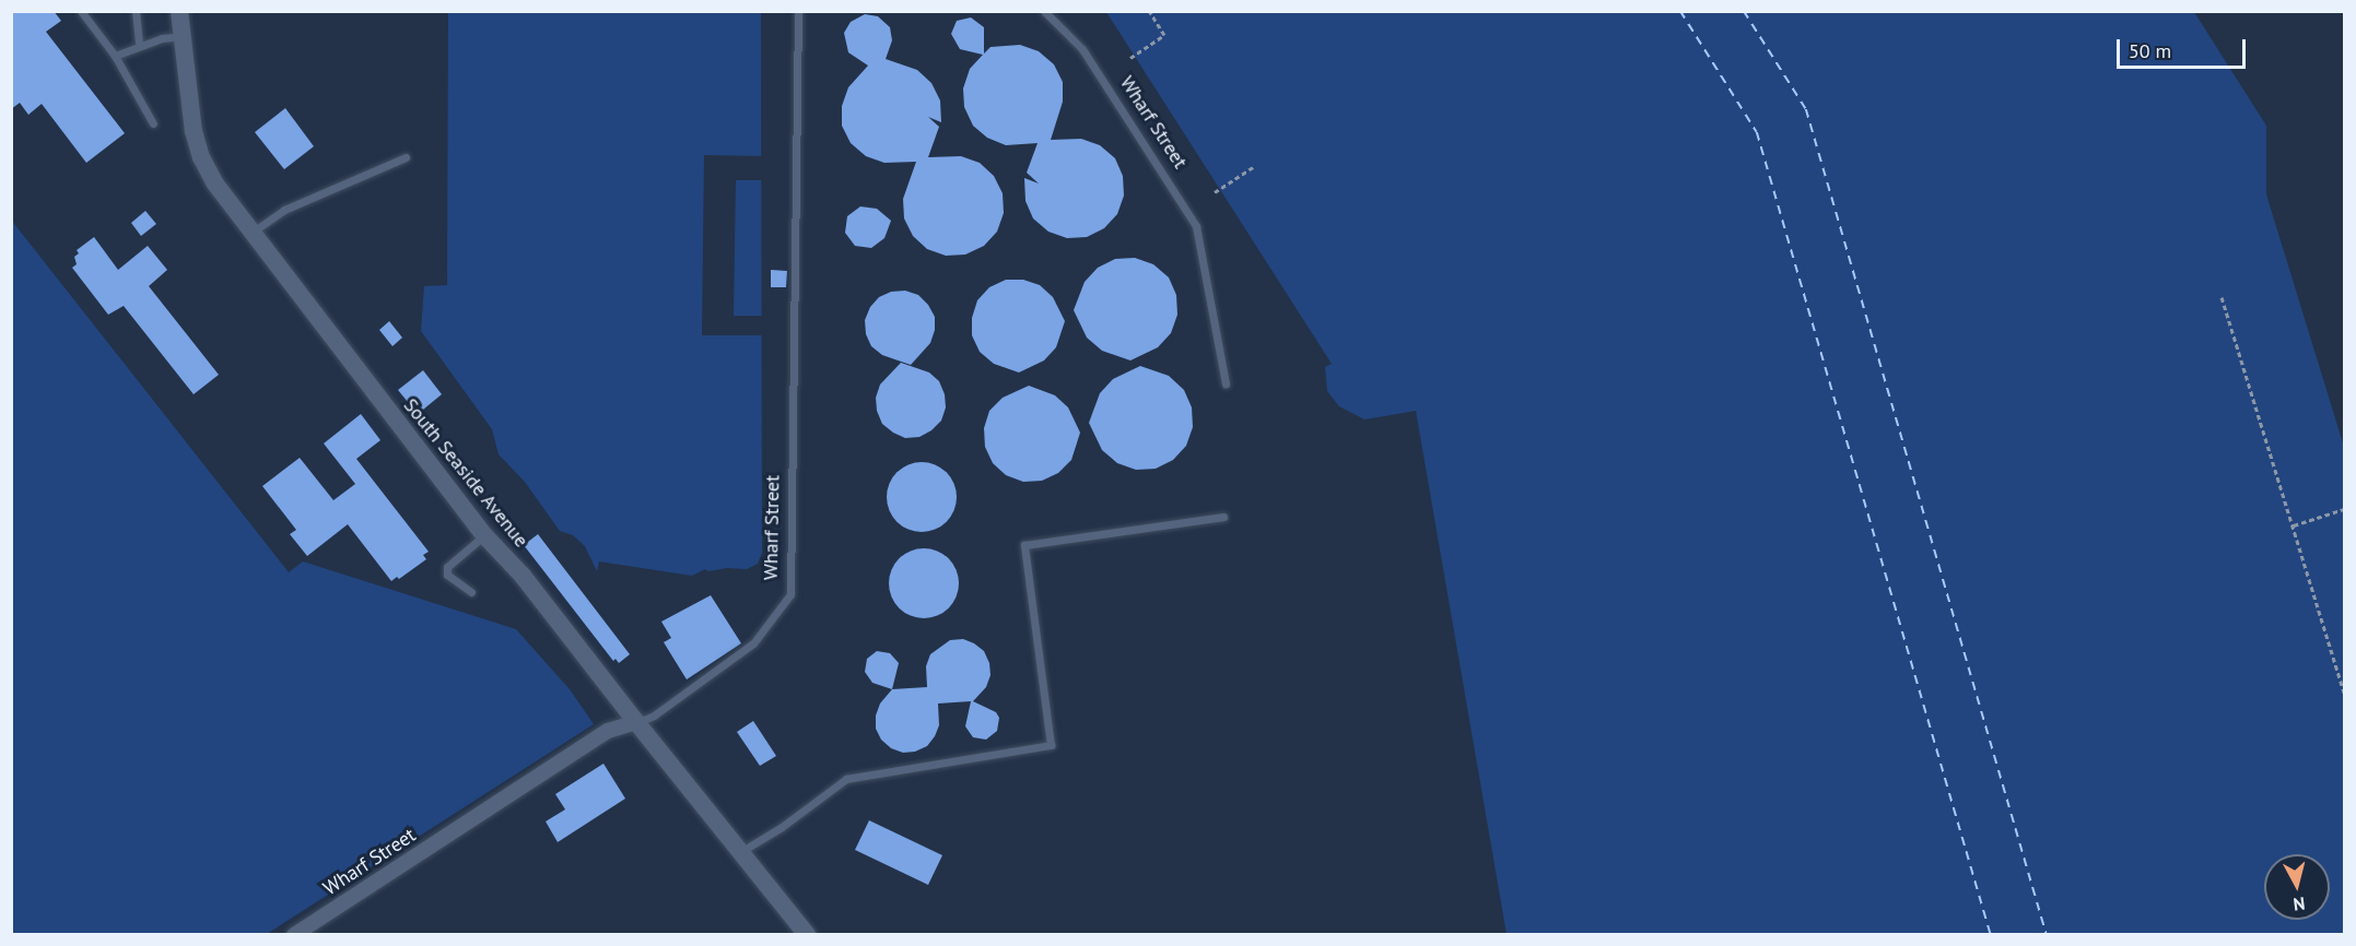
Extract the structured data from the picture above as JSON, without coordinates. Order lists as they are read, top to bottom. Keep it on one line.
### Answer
{"streets":{"street":["Wharf Street","South Seaside Avenue"]},"crossings":[["Wharf Street","South Seaside Avenue"]],"scale_bar":"50 m","north":"bottom"}
